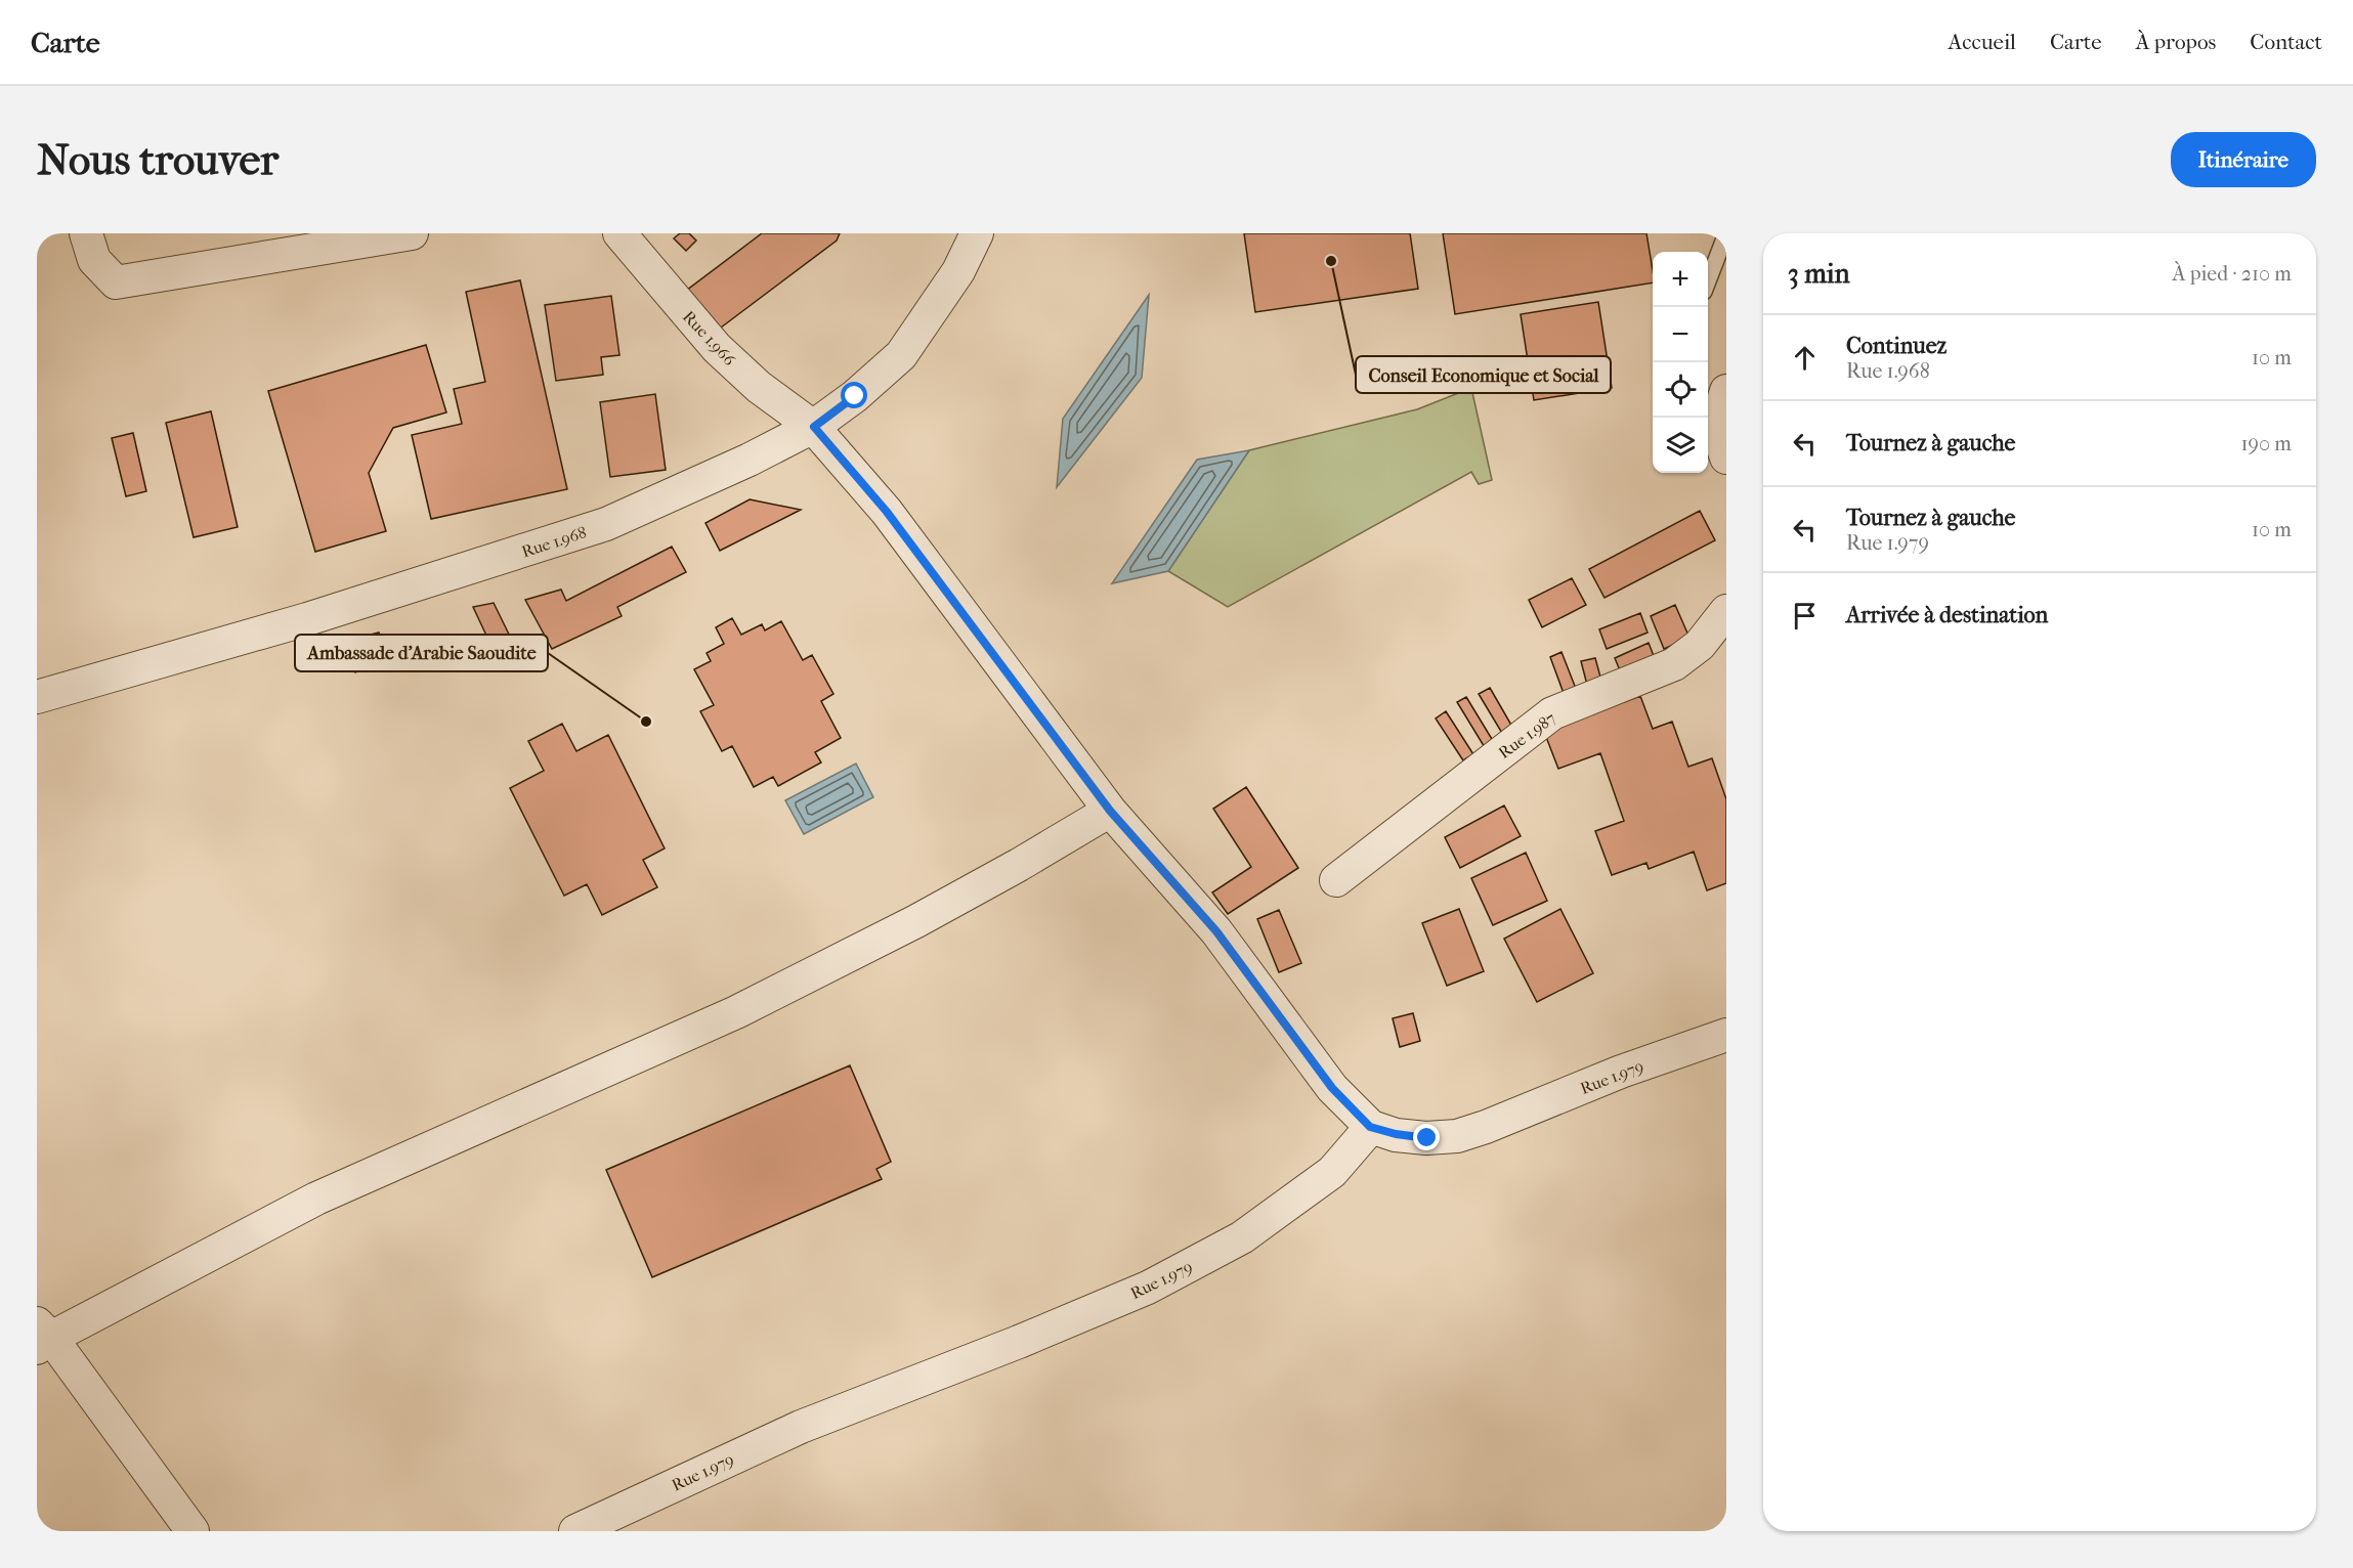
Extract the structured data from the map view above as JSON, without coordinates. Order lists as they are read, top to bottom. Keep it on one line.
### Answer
{"streets":{"street":["Rue 1.966","Rue 1.968","Rue 1.987","Rue 1.979"]},"crossings":[["Rue 1.966","Rue 1.968"],["Rue 1.966","Rue 1.979"]],"places":["Conseil Economique et Social","Ambassade d'Arabie Saoudite"],"page":{"header":"Carte","nav":["Accueil","Carte","À propos","Contact"],"buttons":"Itinéraire","title":"Nous trouver","heading":["3 min","À pied · 210 m"],"map_buttons":["+","−"],"list":[["Continuez","Rue 1.968","10 m"],["Tournez à gauche","190 m"],["Tournez à gauche","Rue 1.979","10 m"],"Arrivée à destination"]}}
